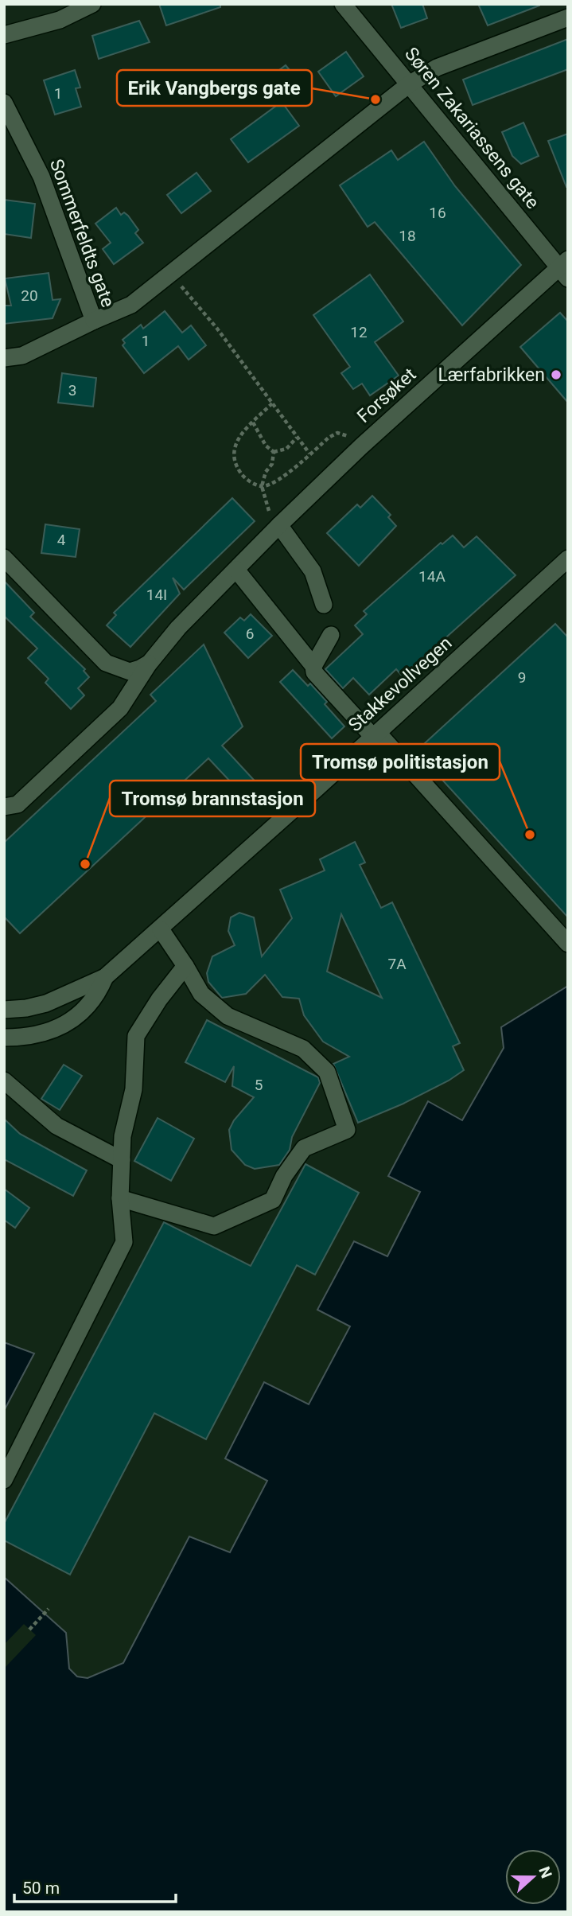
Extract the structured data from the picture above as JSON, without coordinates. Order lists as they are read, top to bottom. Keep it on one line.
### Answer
{"streets":{"street":["Søren Zakariassens gate","Sommerfeldts gate","Forsøket","Stakkevollvegen"]},"crossings":[["Søren Zakariassens gate","Forsøket"]],"places":["Erik Vangbergs gate","Lærfabrikken","Tromsø politistasjon","Tromsø brannstasjon"],"house_numbers":["1","16","18","20","12","1","3","4","14A","14I","6","9","7A","5"],"scale_bar":"50 m","north":"right"}
